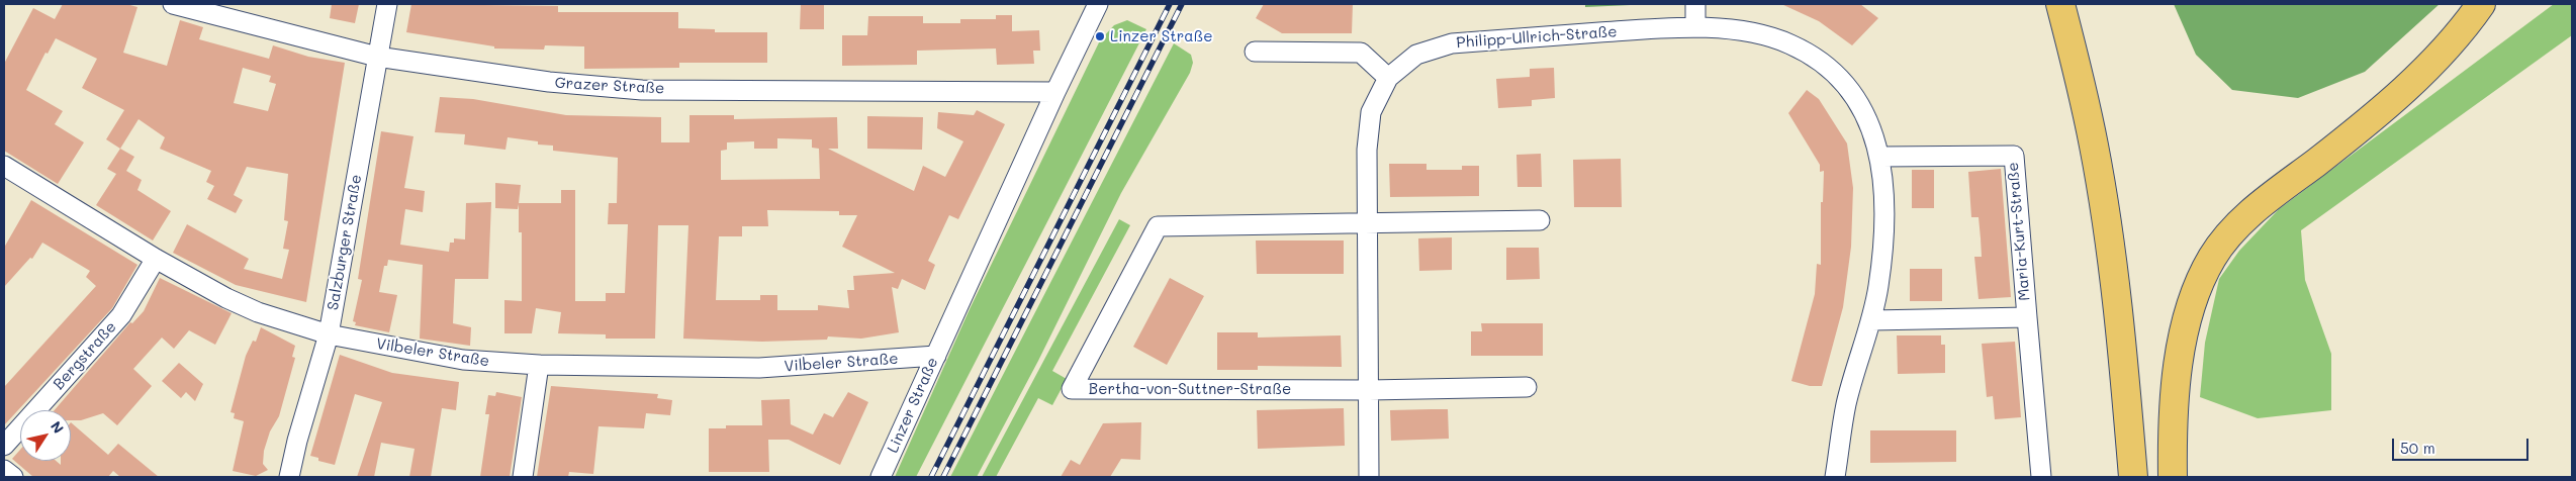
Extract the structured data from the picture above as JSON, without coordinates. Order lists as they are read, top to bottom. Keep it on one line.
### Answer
{"streets":{"street":["Philipp-Ullrich-Straße","Grazer Straße","Maria-Kurt-Straße","Salzburger Straße","Vilbeler Straße","Bergstraße","Bertha-von-Suttner-Straße","Linzer Straße"]},"crossings":[["Philipp-Ullrich-Straße","Maria-Kurt-Straße"],["Philipp-Ullrich-Straße","Bertha-von-Suttner-Straße"],["Grazer Straße","Salzburger Straße"],["Grazer Straße","Linzer Straße"],["Salzburger Straße","Vilbeler Straße"],["Vilbeler Straße","Bergstraße"],["Vilbeler Straße","Linzer Straße"]],"places":["Linzer Straße"],"scale_bar":"50 m","north":"top right"}
